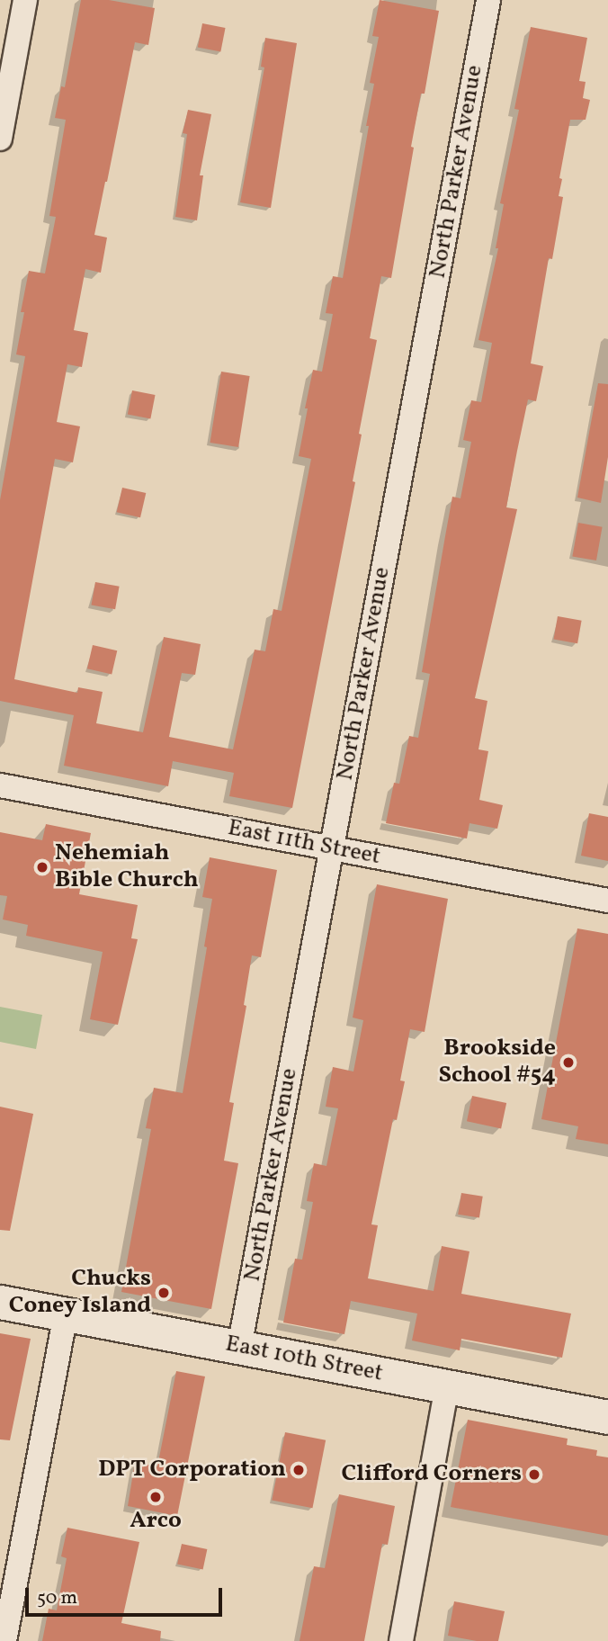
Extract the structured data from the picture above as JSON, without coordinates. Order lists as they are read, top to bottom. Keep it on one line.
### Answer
{"streets":{"main road":["East 10th Street"],"street":["North Parker Avenue","East 11th Street"]},"crossings":[["North Parker Avenue","East 11th Street"],["North Parker Avenue","East 10th Street"]],"places":["Nehemiah Bible Church","Brookside School #54","Chucks Coney Island","DPT Corporation","Clifford Corners","Arco"],"scale_bar":"50 m"}
